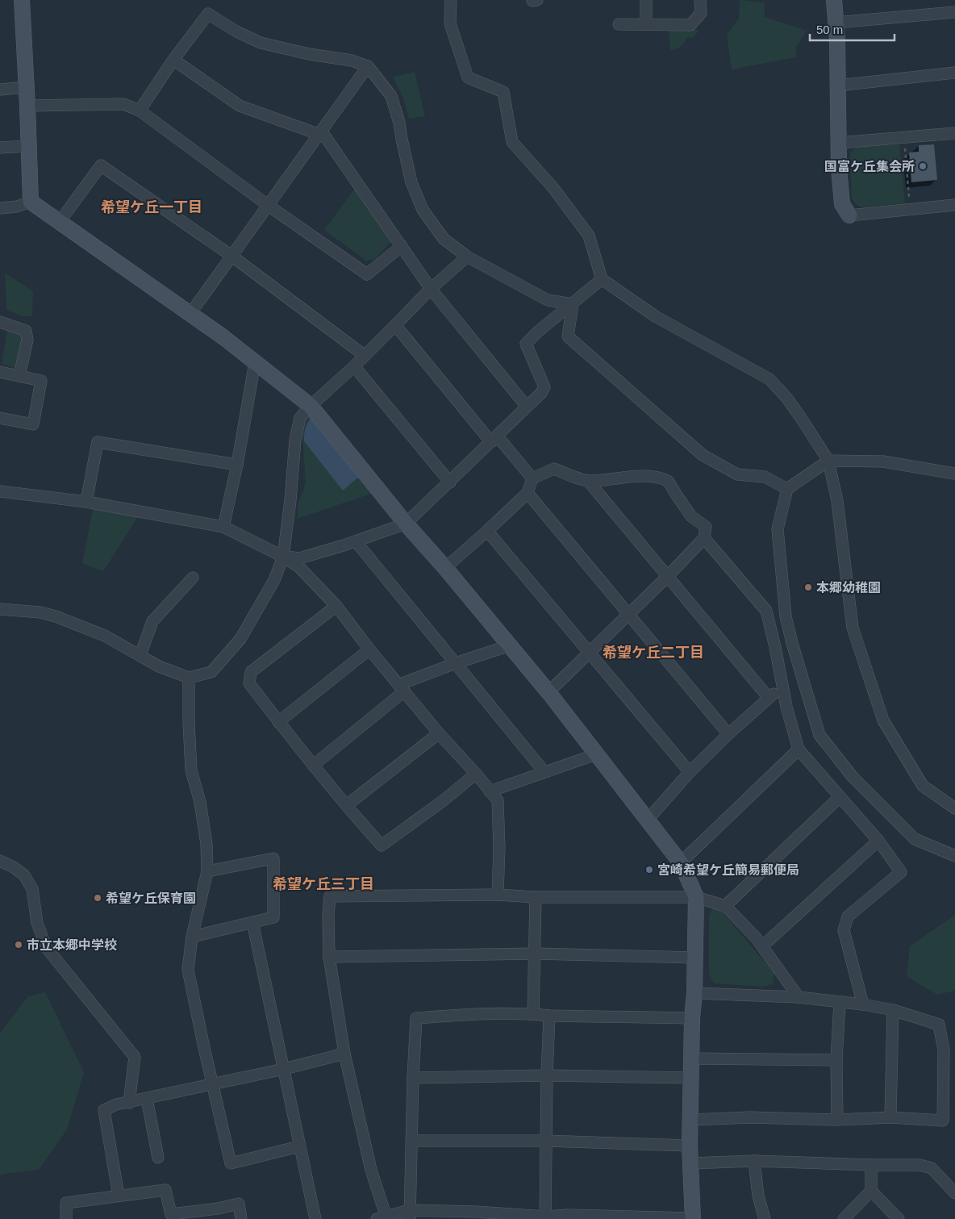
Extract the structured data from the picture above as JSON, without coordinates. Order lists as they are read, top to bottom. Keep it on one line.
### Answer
{"districts":["希望ケ丘一丁目","希望ケ丘二丁目","希望ケ丘三丁目"],"places":["国富ケ丘集会所","本郷幼稚園","宮崎希望ケ丘簡易郵便局","希望ケ丘保育園","市立本郷中学校"],"scale_bar":"50 m"}
